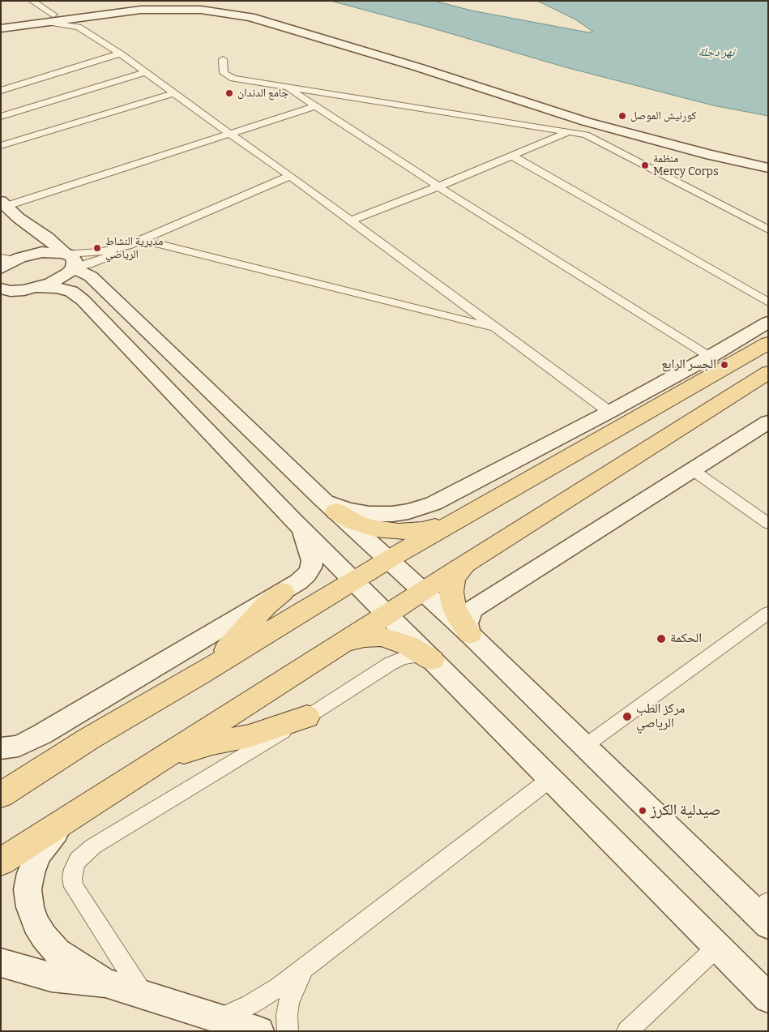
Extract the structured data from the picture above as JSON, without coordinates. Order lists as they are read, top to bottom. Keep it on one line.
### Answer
{"water":["نهر دجلة"],"places":["جامع الدندان","كورنيش الموصل","منظمة Mercy Corps","مديرية النشاط الرياضي","الجسر الرابع","الحكمة","مركز الطب الرياصي","صيدلية الكرز"]}
